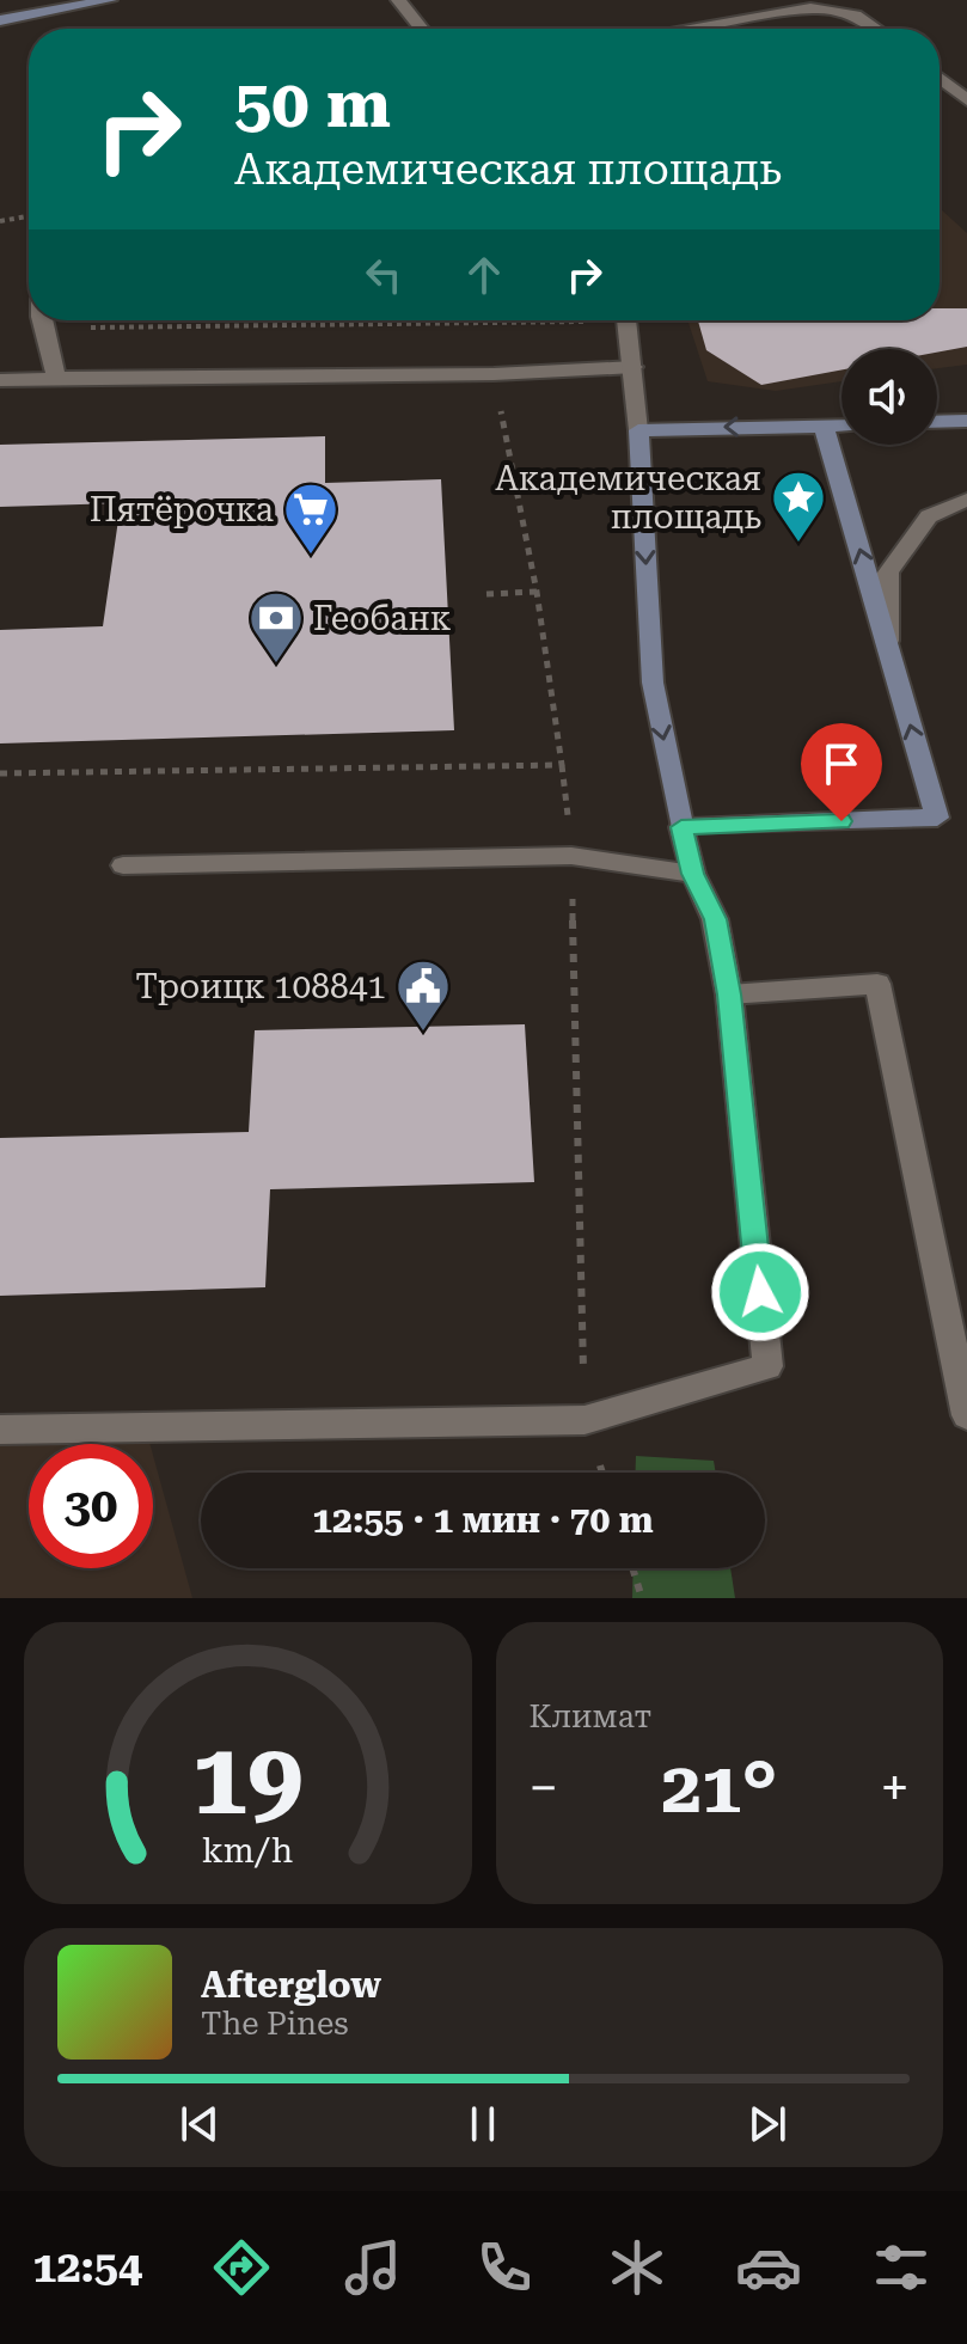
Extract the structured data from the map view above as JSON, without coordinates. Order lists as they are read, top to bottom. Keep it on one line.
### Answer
{"places":{"place":["Академическая площадь"],"supermarket":["Пятёрочка"],"bank":["Геобанк"],"public building":["Троицк 108841"]},"page":{"turn":["50 m","Академическая площадь"],"limit":"30","trip":"12:55 · 1 мин · 70 m","tile":"Климат","heat":["−","21°","+"],"song":["Afterglow","The Pines"],"tabs":"12:54","gauge":["19","km/h"]}}
